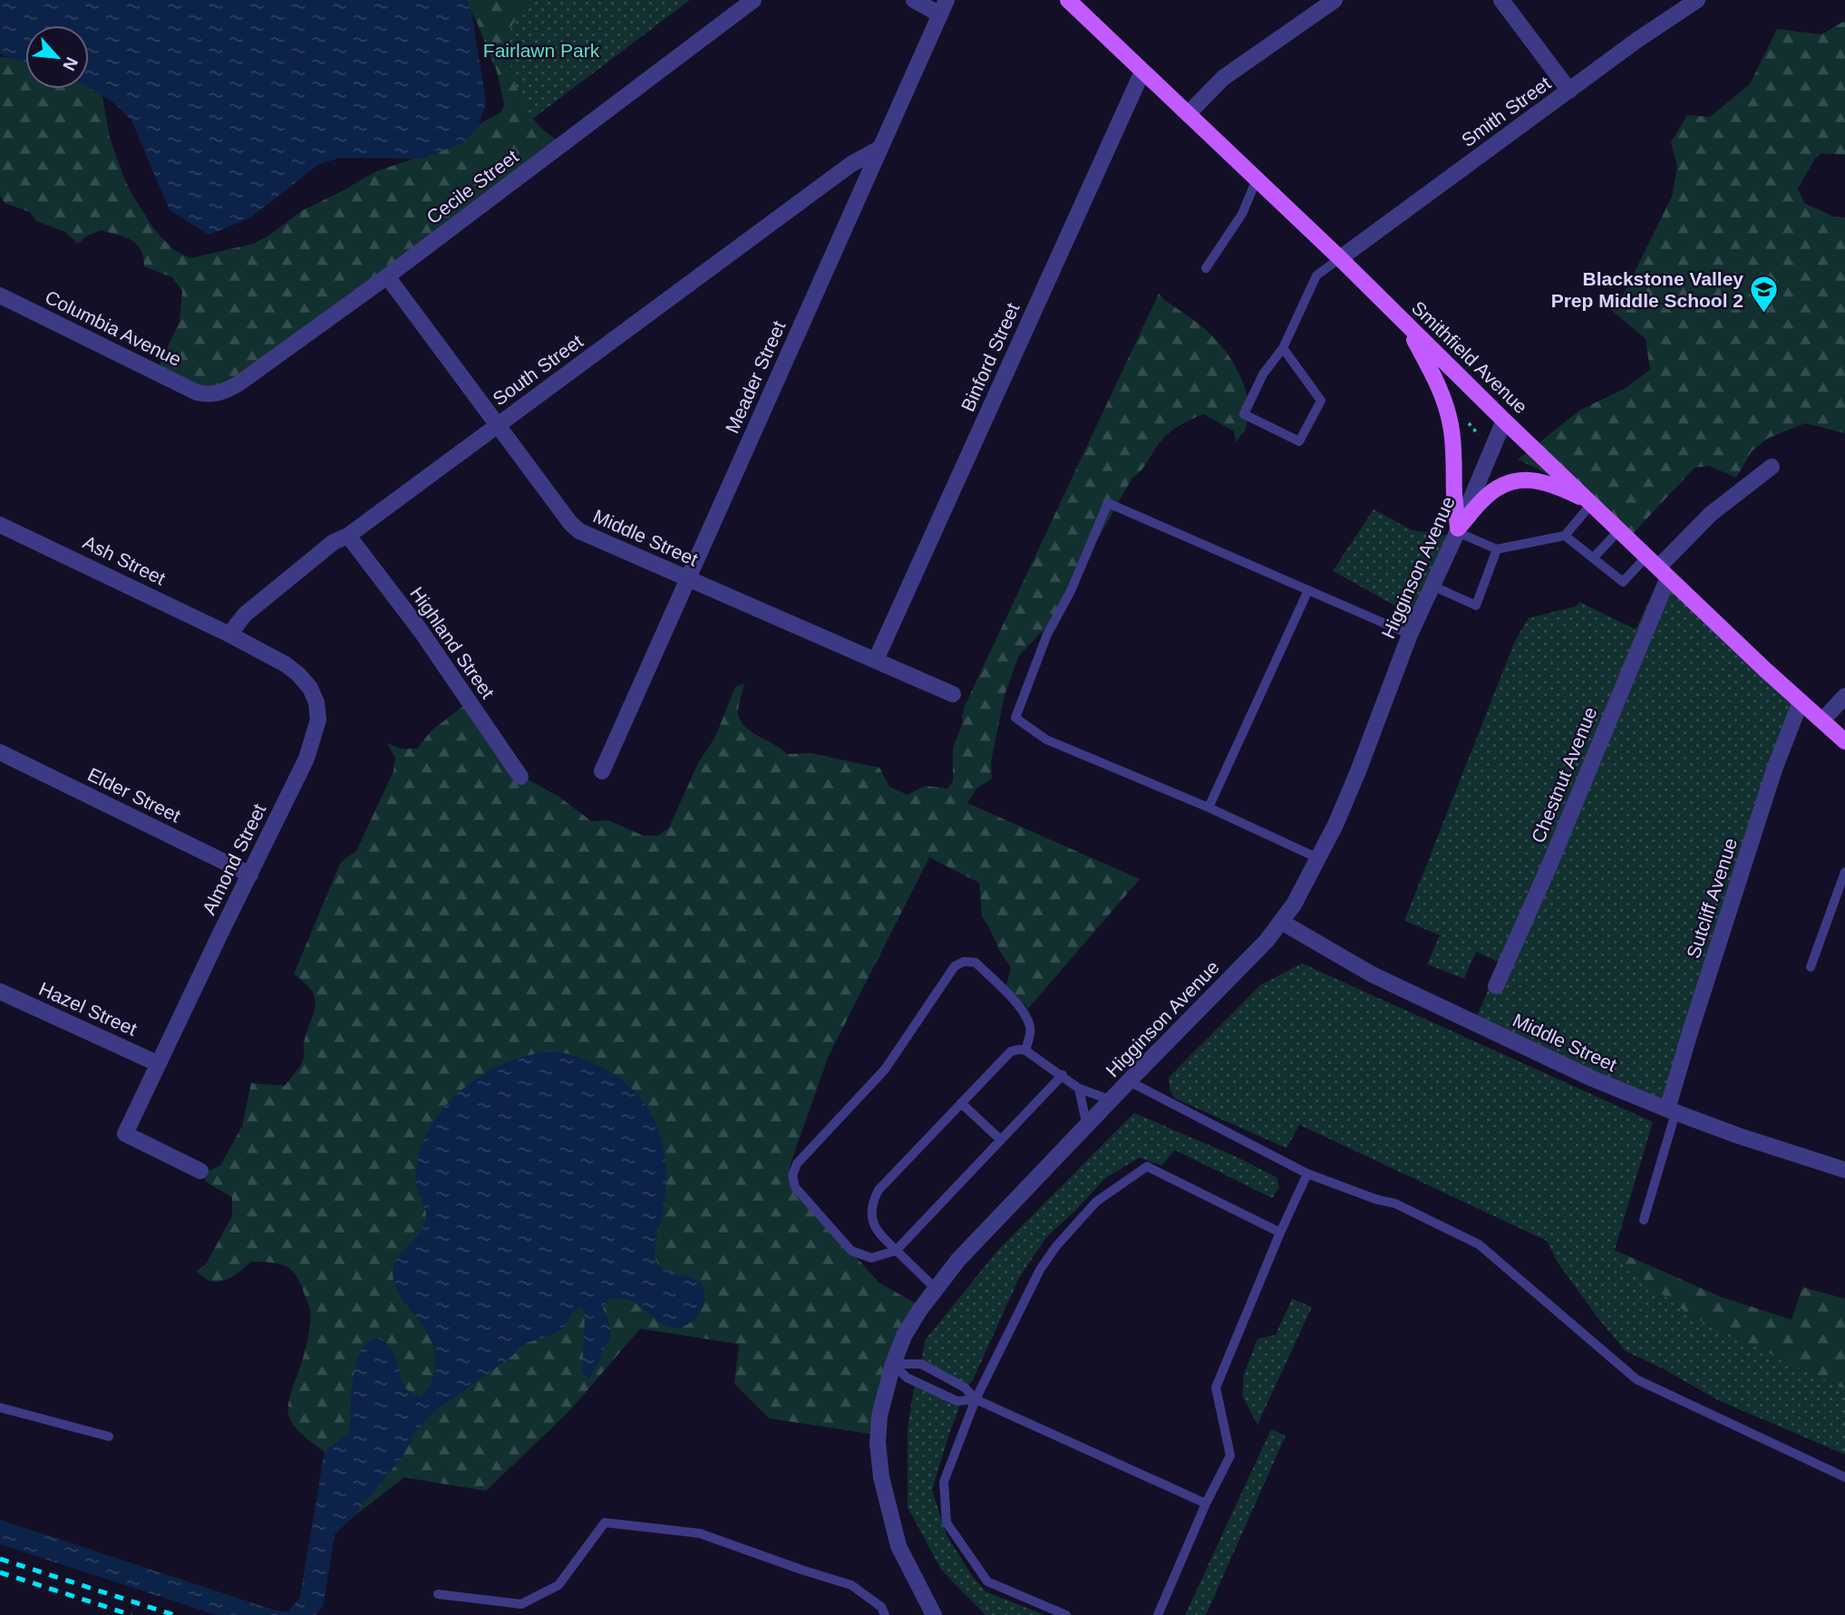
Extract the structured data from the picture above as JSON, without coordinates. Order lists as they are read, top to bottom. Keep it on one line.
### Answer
{"streets":{"main road":["Smithfield Avenue"],"street":["Smith Street","Cecile Street","Columbia Avenue","Binford Street","South Street","Meader Street","Middle Street","Ash Street","Higginson Avenue","Highland Street","Chestnut Avenue","Elder Street","Almond Street","Sutcliff Avenue","Hazel Street"]},"crossings":[["Smith Street","Smithfield Avenue"],["Cecile Street","Columbia Avenue"],["Cecile Street","Middle Street"],["Binford Street","Smithfield Avenue"],["Binford Street","Middle Street"],["Smithfield Avenue","Higginson Avenue"],["Smithfield Avenue","Chestnut Avenue"],["Smithfield Avenue","Sutcliff Avenue"],["South Street","Meader Street"],["South Street","Middle Street"],["South Street","Ash Street"],["South Street","Highland Street"],["South Street","Almond Street"],["Meader Street","Middle Street"],["Middle Street","Higginson Avenue"],["Middle Street","Sutcliff Avenue"],["Ash Street","Almond Street"],["Elder Street","Almond Street"],["Almond Street","Hazel Street"]],"parks":["Fairlawn Park"],"places":{"school or university":["Blackstone Valley Prep Middle School 2"]},"north":"bottom right"}
